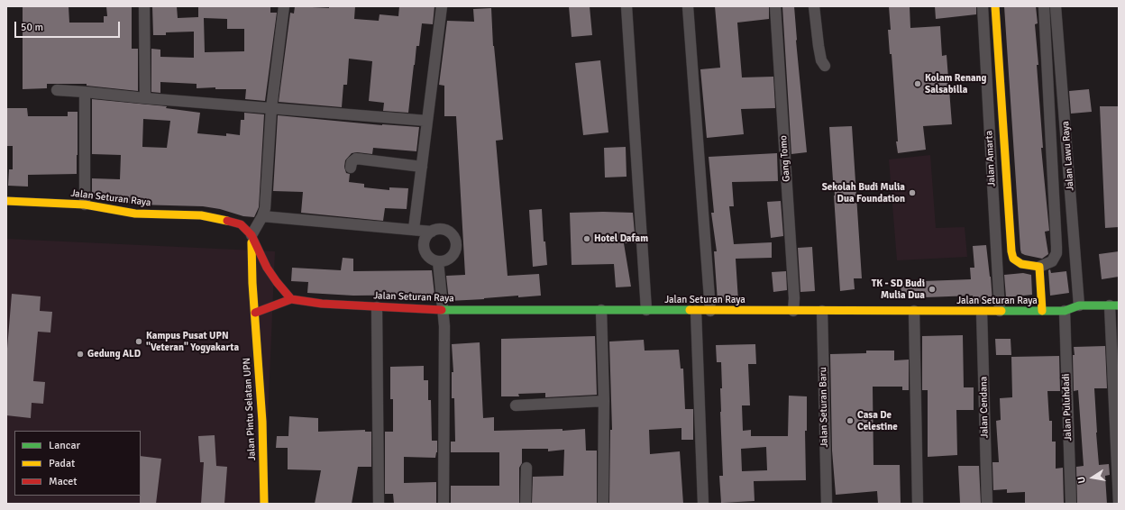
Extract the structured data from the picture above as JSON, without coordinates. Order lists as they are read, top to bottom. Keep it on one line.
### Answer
{"streets":{"main road":["Jalan Seturan Raya","Jalan Pintu Selatan UPN"],"street":["Jalan Lawu Raya","Gang Tomo","Jalan Amarta","Jalan Seturan Baru","Jalan Cendana","Jalan Puluhdadi"]},"crossings":[["Jalan Lawu Raya","Jalan Seturan Raya"],["Gang Tomo","Jalan Seturan Raya"],["Jalan Amarta","Jalan Seturan Raya"],["Jalan Seturan Raya","Jalan Seturan Baru"],["Jalan Seturan Raya","Jalan Cendana"],["Jalan Seturan Raya","Jalan Puluhdadi"],["Jalan Seturan Raya","Jalan Pintu Selatan UPN"]],"places":["Kolam Renang Salsabilla","Sekolah Budi Mulia Dua Foundation","Hotel Dafam","TK - SD Budi Mulia Dua","Kampus Pusat UPN \"Veteran\" Yogyakarta","Gedung ALD","Casa De Celestine"],"legend":["Lancar","Padat","Macet"],"scale_bar":"50 m","north":"left"}
